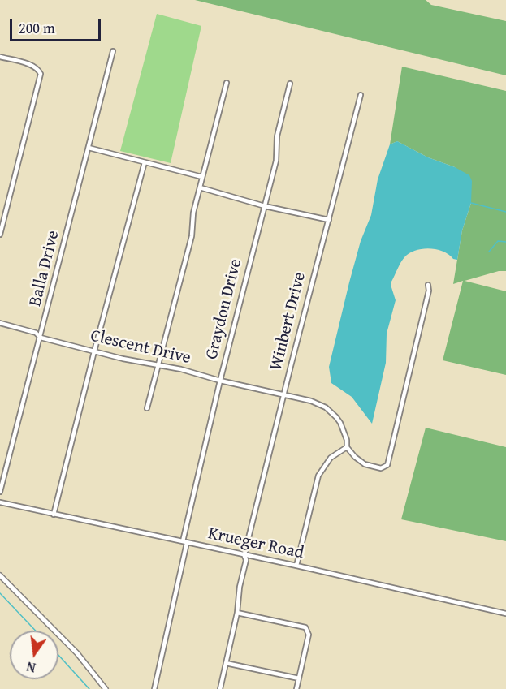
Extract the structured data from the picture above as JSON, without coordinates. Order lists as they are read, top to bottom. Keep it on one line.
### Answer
{"streets":{"street":["Balla Drive","Graydon Drive","Winbert Drive","Clescent Drive","Krueger Road"]},"crossings":[["Balla Drive","Clescent Drive"],["Graydon Drive","Clescent Drive"],["Graydon Drive","Krueger Road"],["Winbert Drive","Clescent Drive"],["Winbert Drive","Krueger Road"]],"scale_bar":"200 m","north":"bottom"}
